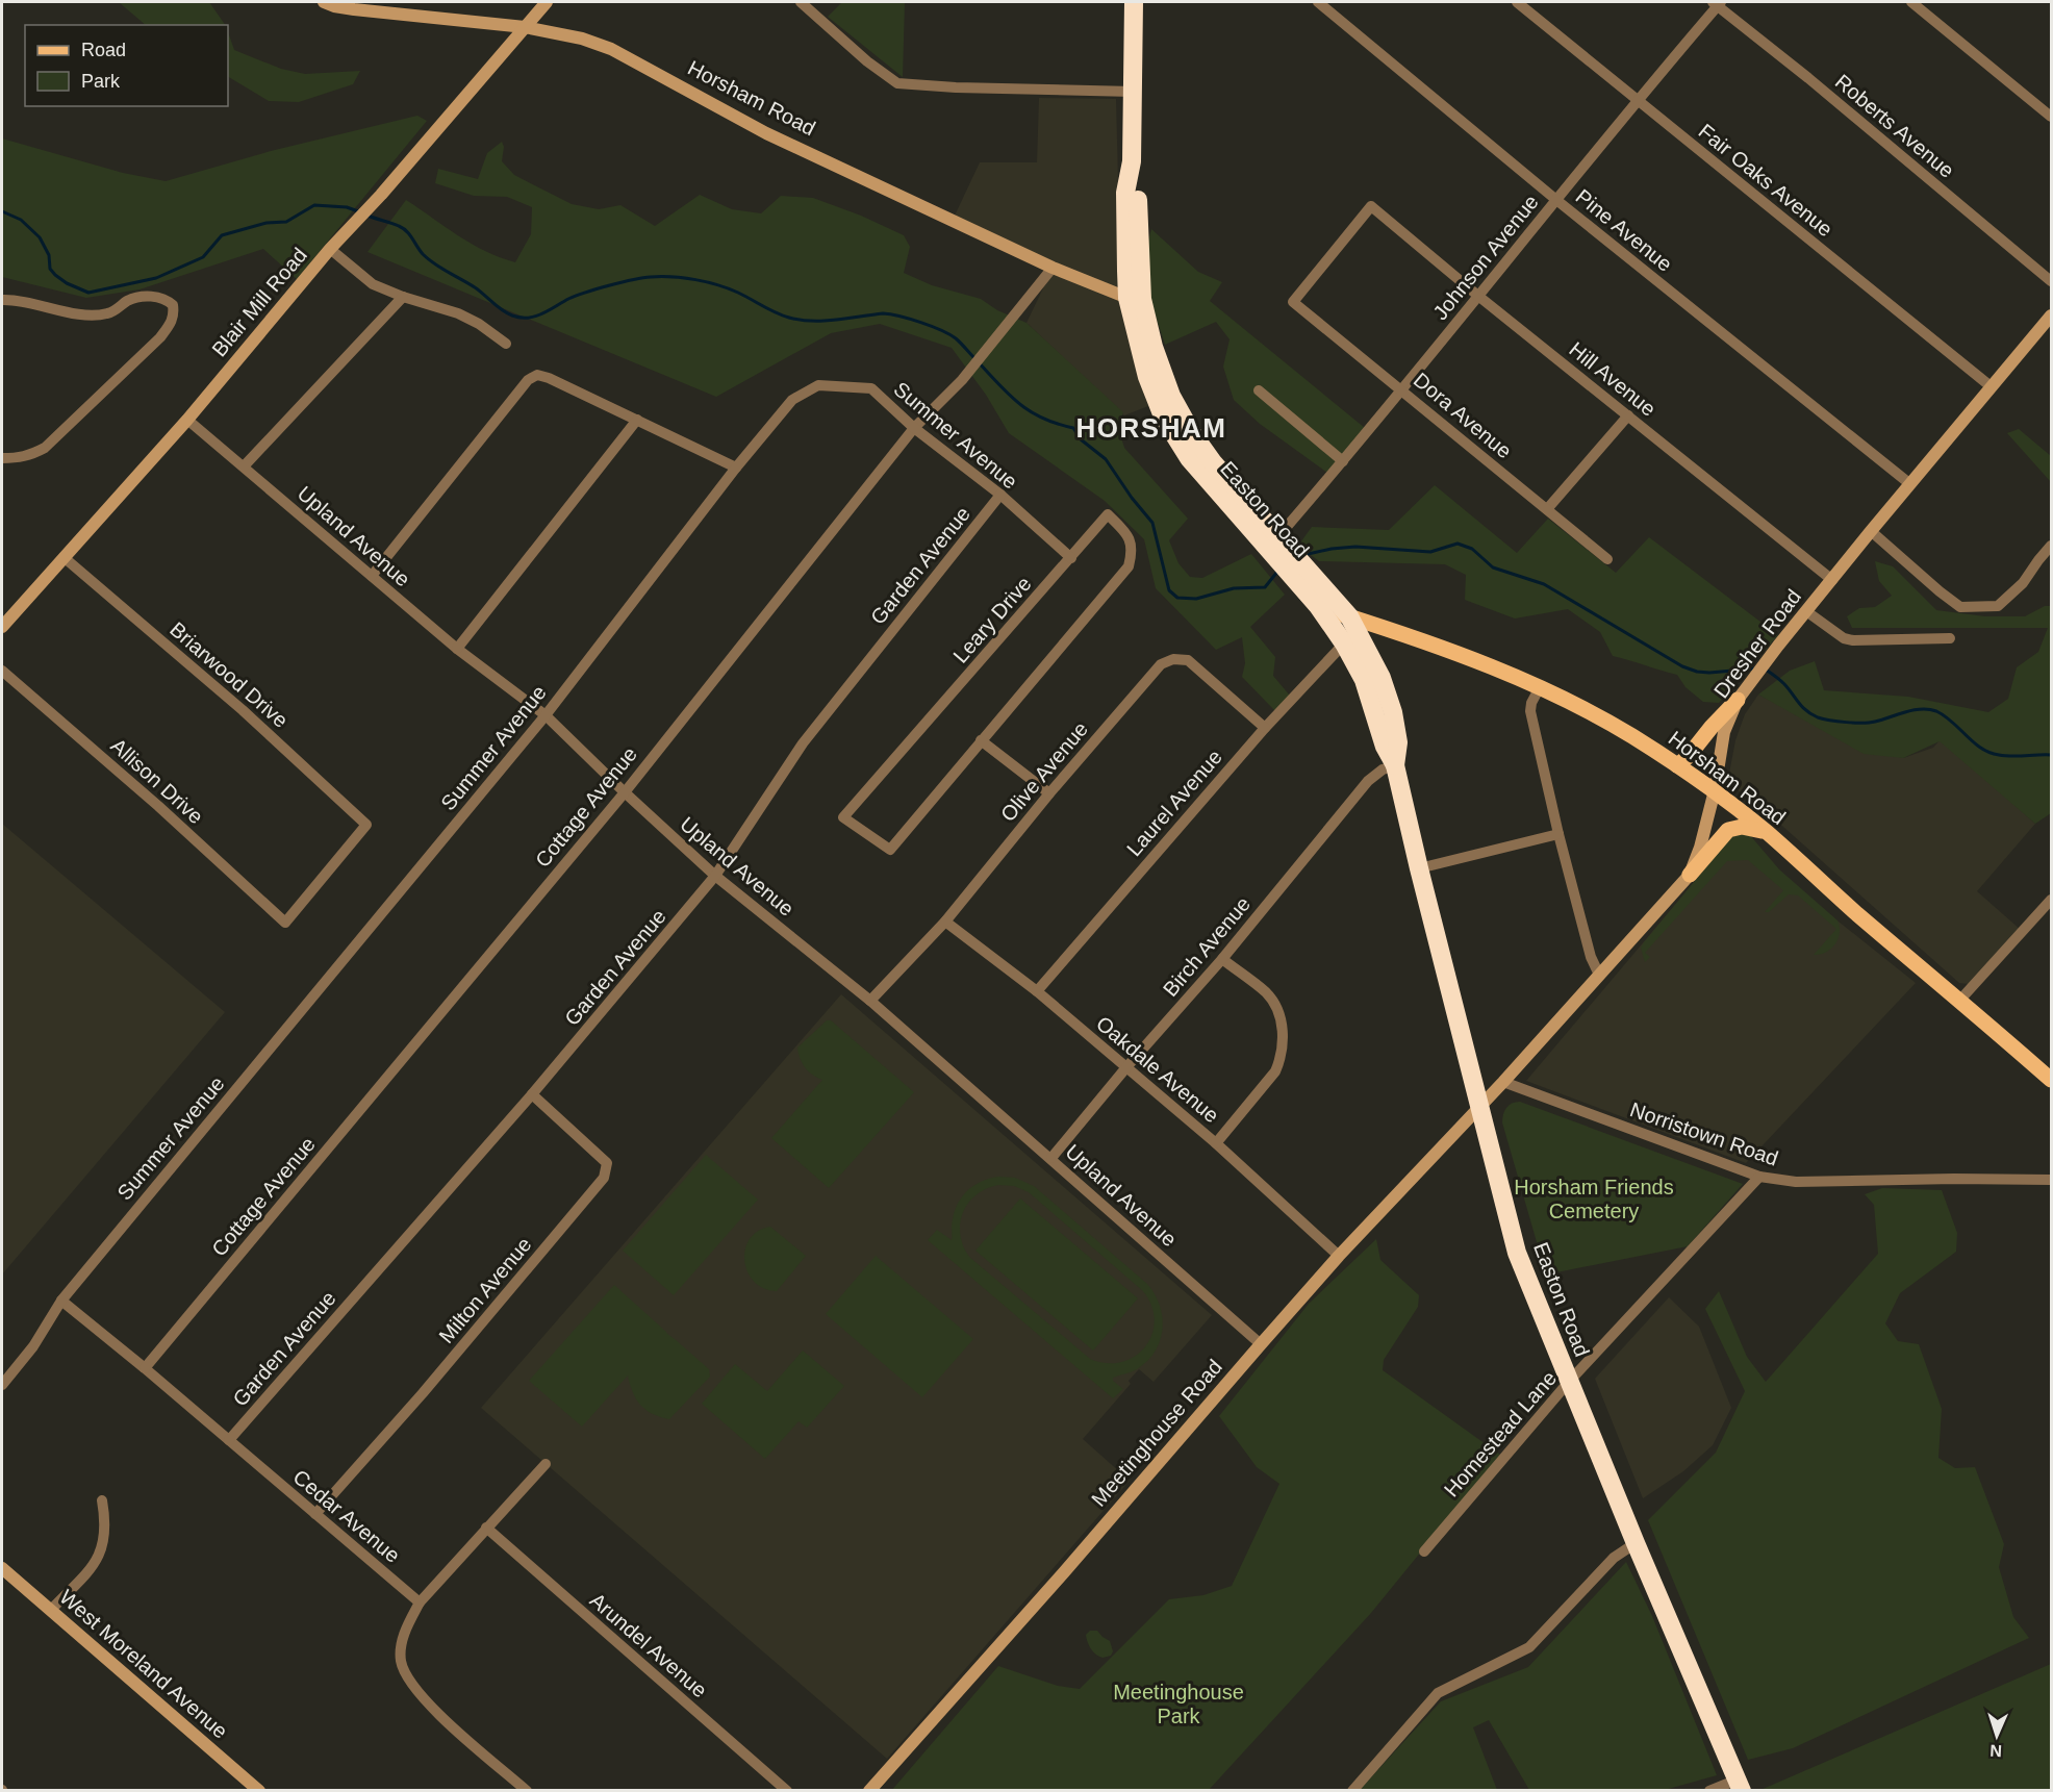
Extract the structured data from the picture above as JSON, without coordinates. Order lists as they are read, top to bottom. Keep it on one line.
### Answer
{"streets":{"highway":["Easton Road"],"main road":["Horsham Road"],"street":["Roberts Avenue","Fair Oaks Avenue","Pine Avenue","Johnson Avenue","Blair Mill Road","Hill Avenue","Dora Avenue","Summer Avenue","Upland Avenue","Garden Avenue","Leary Drive","Dresher Road","Briarwood Drive","Olive Avenue","Allison Drive","Laurel Avenue","Cottage Avenue","Birch Avenue","Oakdale Avenue","Norristown Road","Milton Avenue","Meetinghouse Road","Homestead Lane","Cedar Avenue","Arundel Avenue","West Moreland Avenue"]},"crossings":[["Horsham Road","Blair Mill Road"],["Horsham Road","Easton Road"],["Horsham Road","Dresher Road"],["Horsham Road","Cottage Avenue"],["Roberts Avenue","Johnson Avenue"],["Fair Oaks Avenue","Johnson Avenue"],["Fair Oaks Avenue","Dresher Road"],["Pine Avenue","Johnson Avenue"],["Pine Avenue","Dresher Road"],["Johnson Avenue","Hill Avenue"],["Johnson Avenue","Dora Avenue"],["Johnson Avenue","Easton Road"],["Blair Mill Road","Upland Avenue"],["Blair Mill Road","Briarwood Drive"],["Hill Avenue","Dora Avenue"],["Hill Avenue","Dresher Road"],["Summer Avenue","Upland Avenue"],["Summer Avenue","Garden Avenue"],["Summer Avenue","Leary Drive"],["Summer Avenue","Cottage Avenue"],["Summer Avenue","Cedar Avenue"],["Easton Road","Dresher Road"],["Easton Road","Laurel Avenue"],["Easton Road","Birch Avenue"],["Easton Road","Meetinghouse Road"],["Easton Road","Homestead Lane"],["Upland Avenue","Garden Avenue"],["Upland Avenue","Olive Avenue"],["Upland Avenue","Cottage Avenue"],["Upland Avenue","Birch Avenue"],["Upland Avenue","Meetinghouse Road"],["Garden Avenue","Milton Avenue"],["Garden Avenue","Cedar Avenue"],["Dresher Road","Norristown Road"],["Dresher Road","Meetinghouse Road"],["Briarwood Drive","Allison Drive"],["Olive Avenue","Laurel Avenue"],["Olive Avenue","Oakdale Avenue"],["Laurel Avenue","Oakdale Avenue"],["Cottage Avenue","Cedar Avenue"],["Birch Avenue","Oakdale Avenue"],["Oakdale Avenue","Meetinghouse Road"],["Norristown Road","Homestead Lane"],["Milton Avenue","Cedar Avenue"]],"districts":["HORSHAM"],"parks":["Horsham Friends Cemetery","Meetinghouse Park"],"legend":["Road","Park"],"north":"bottom"}
